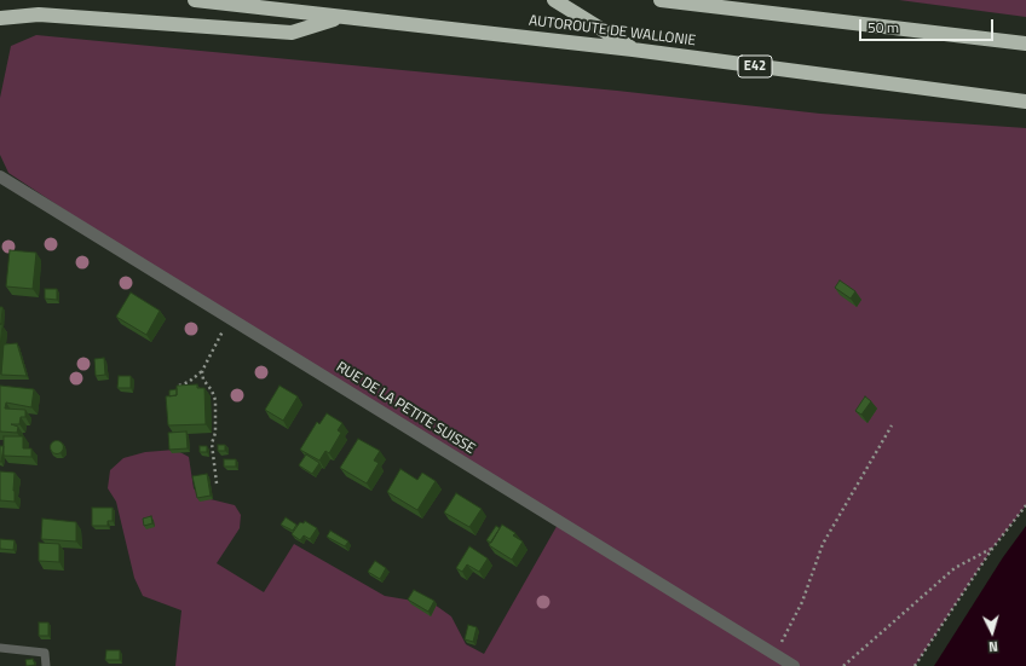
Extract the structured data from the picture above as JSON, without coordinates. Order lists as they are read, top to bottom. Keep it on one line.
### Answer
{"streets":{"highway":["AUTOROUTE DE WALLONIE","E42"],"street":["RUE DE LA PETITE SUISSE"]},"scale_bar":"50 m","north":"bottom"}
